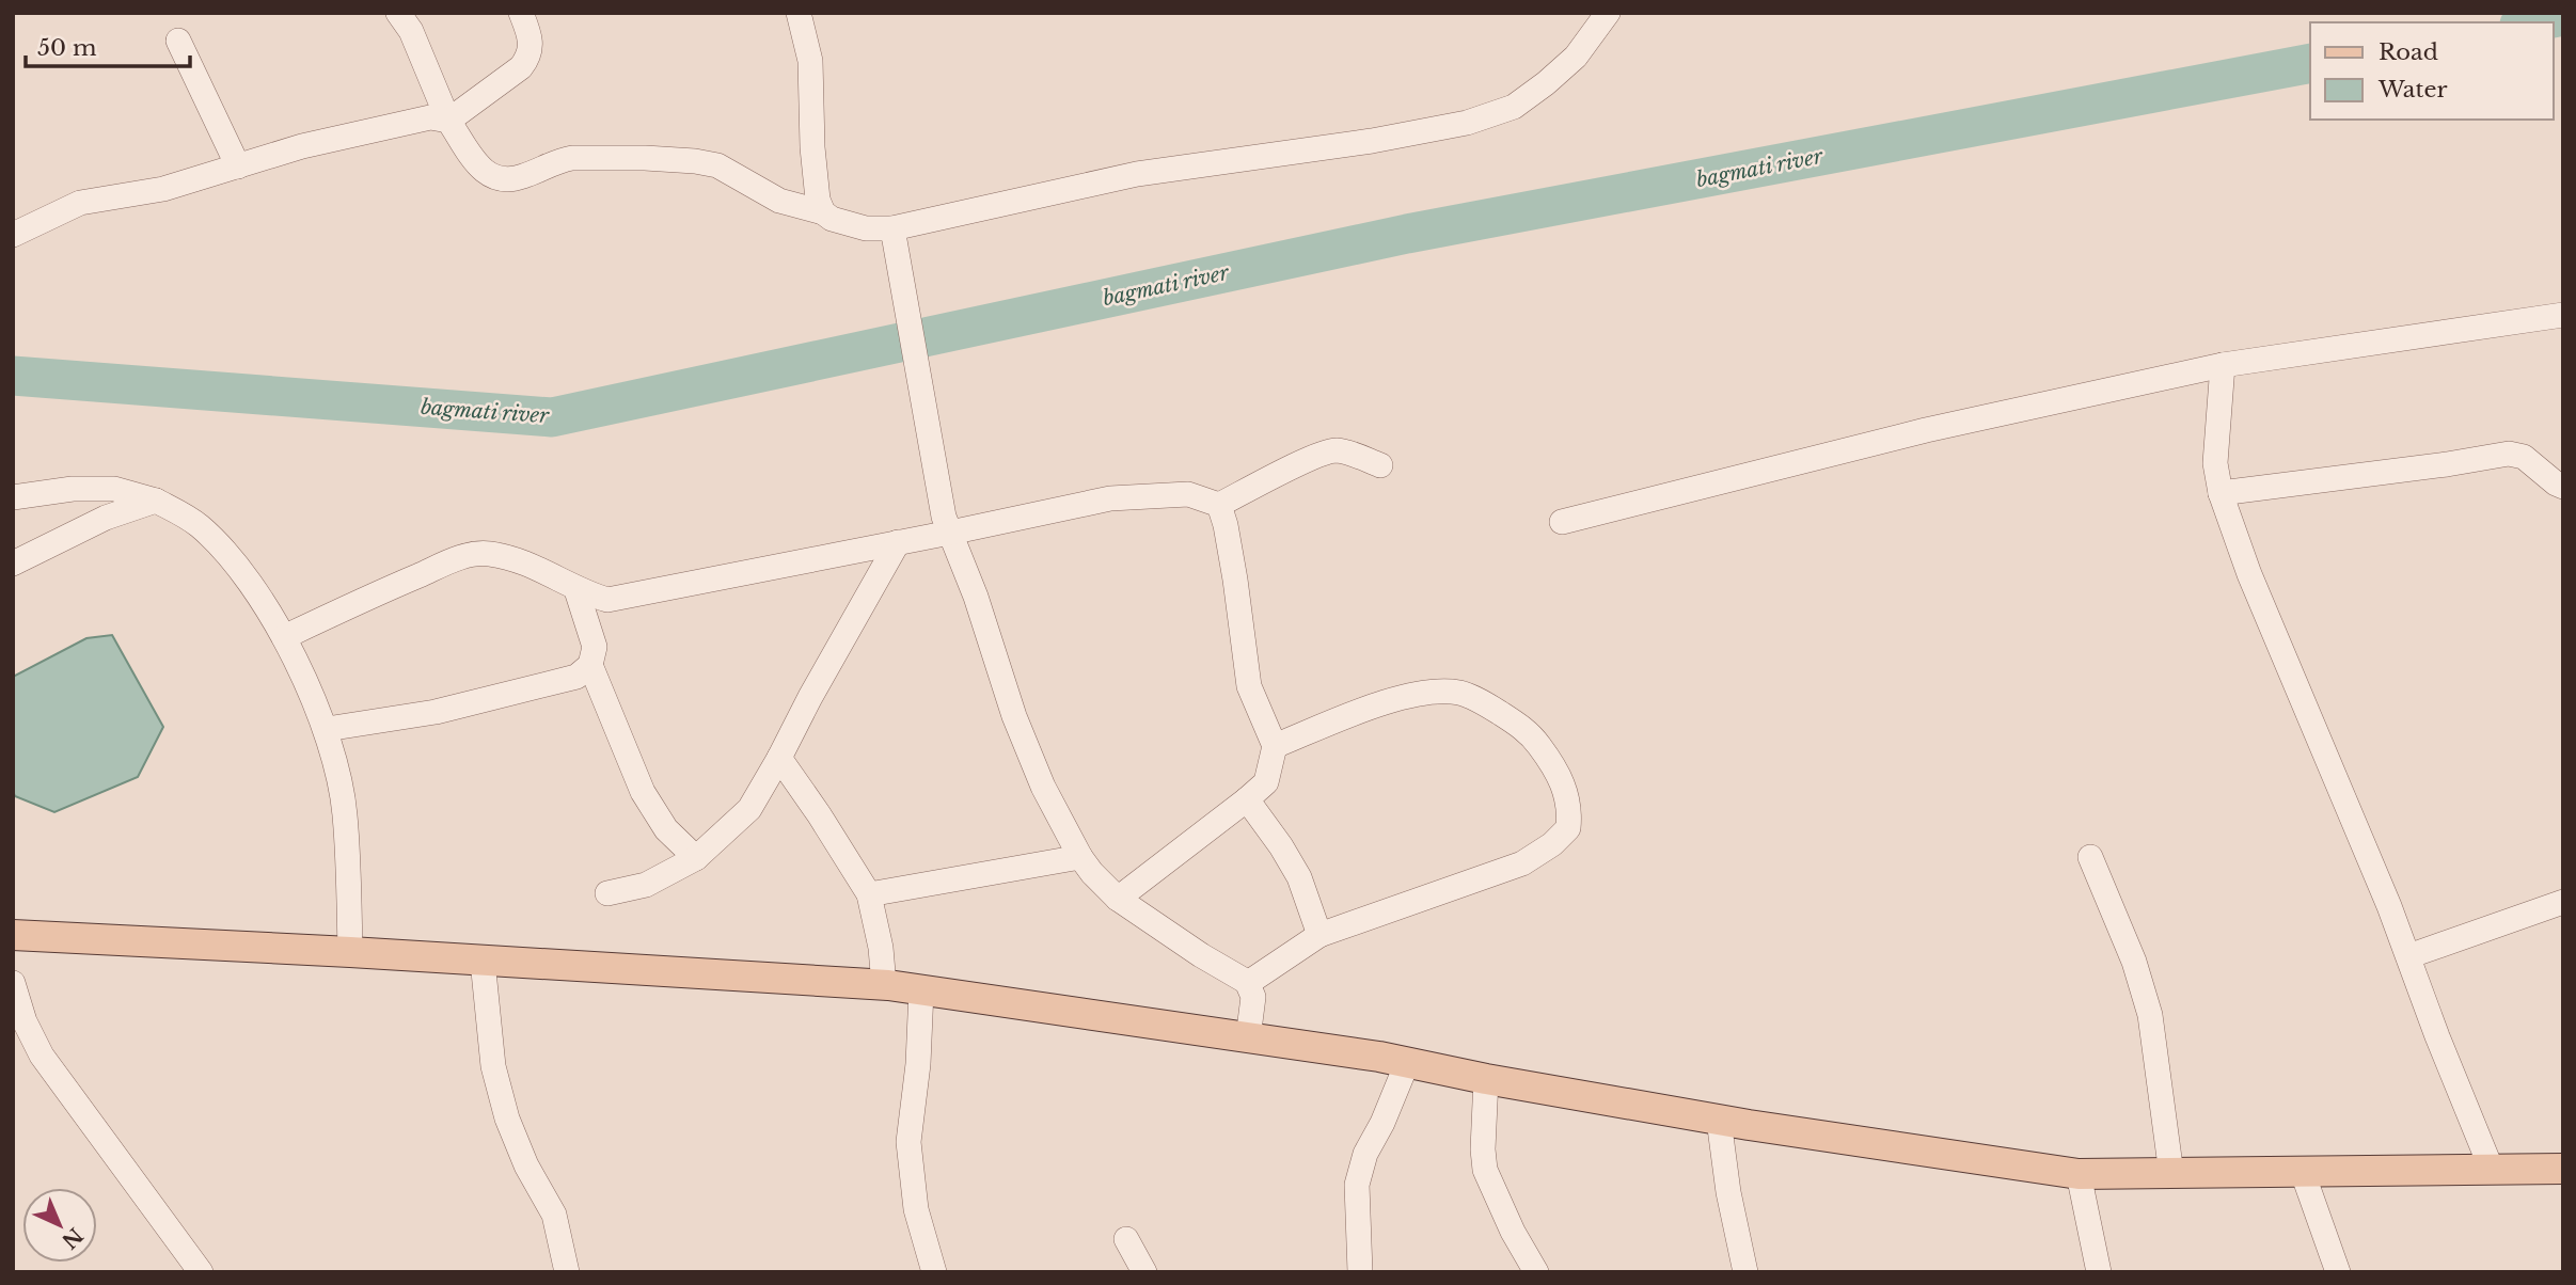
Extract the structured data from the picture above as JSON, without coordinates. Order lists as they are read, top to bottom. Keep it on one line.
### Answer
{"water":["bagmati river"],"legend":["Road","Water"],"scale_bar":"50 m","north":"bottom right"}
